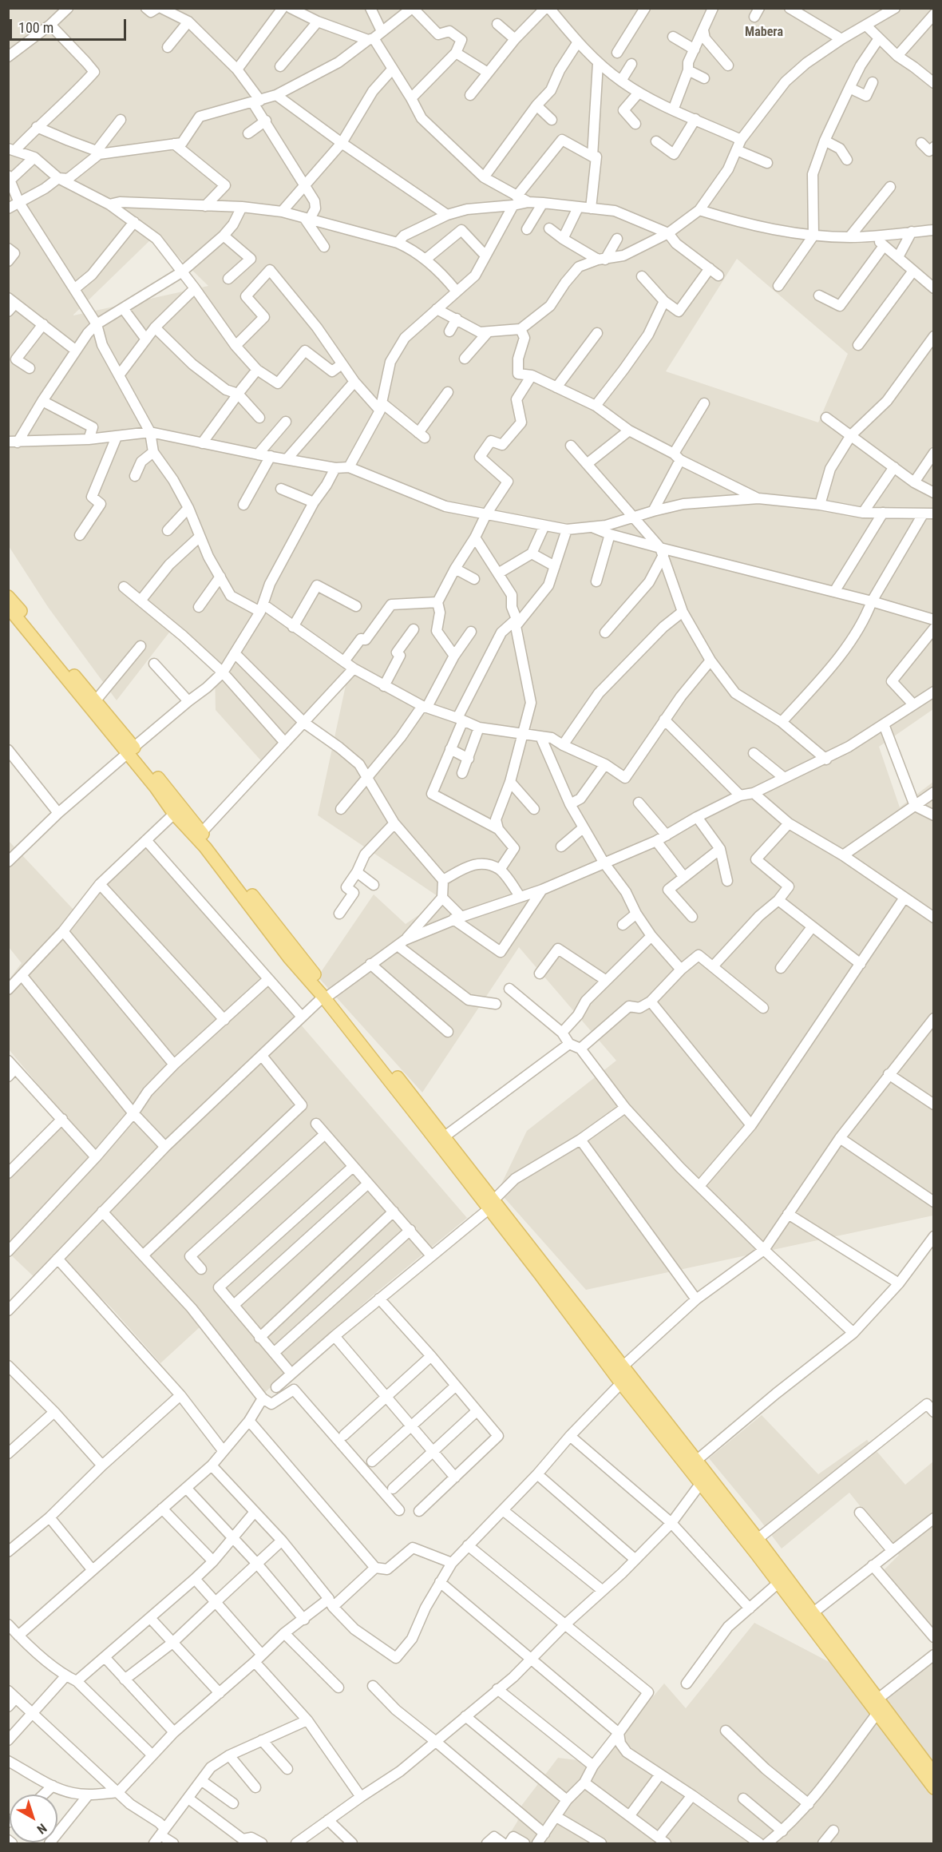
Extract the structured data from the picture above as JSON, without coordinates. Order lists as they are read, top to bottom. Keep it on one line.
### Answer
{"districts":["Mabera"],"scale_bar":"100 m","north":"bottom right"}
